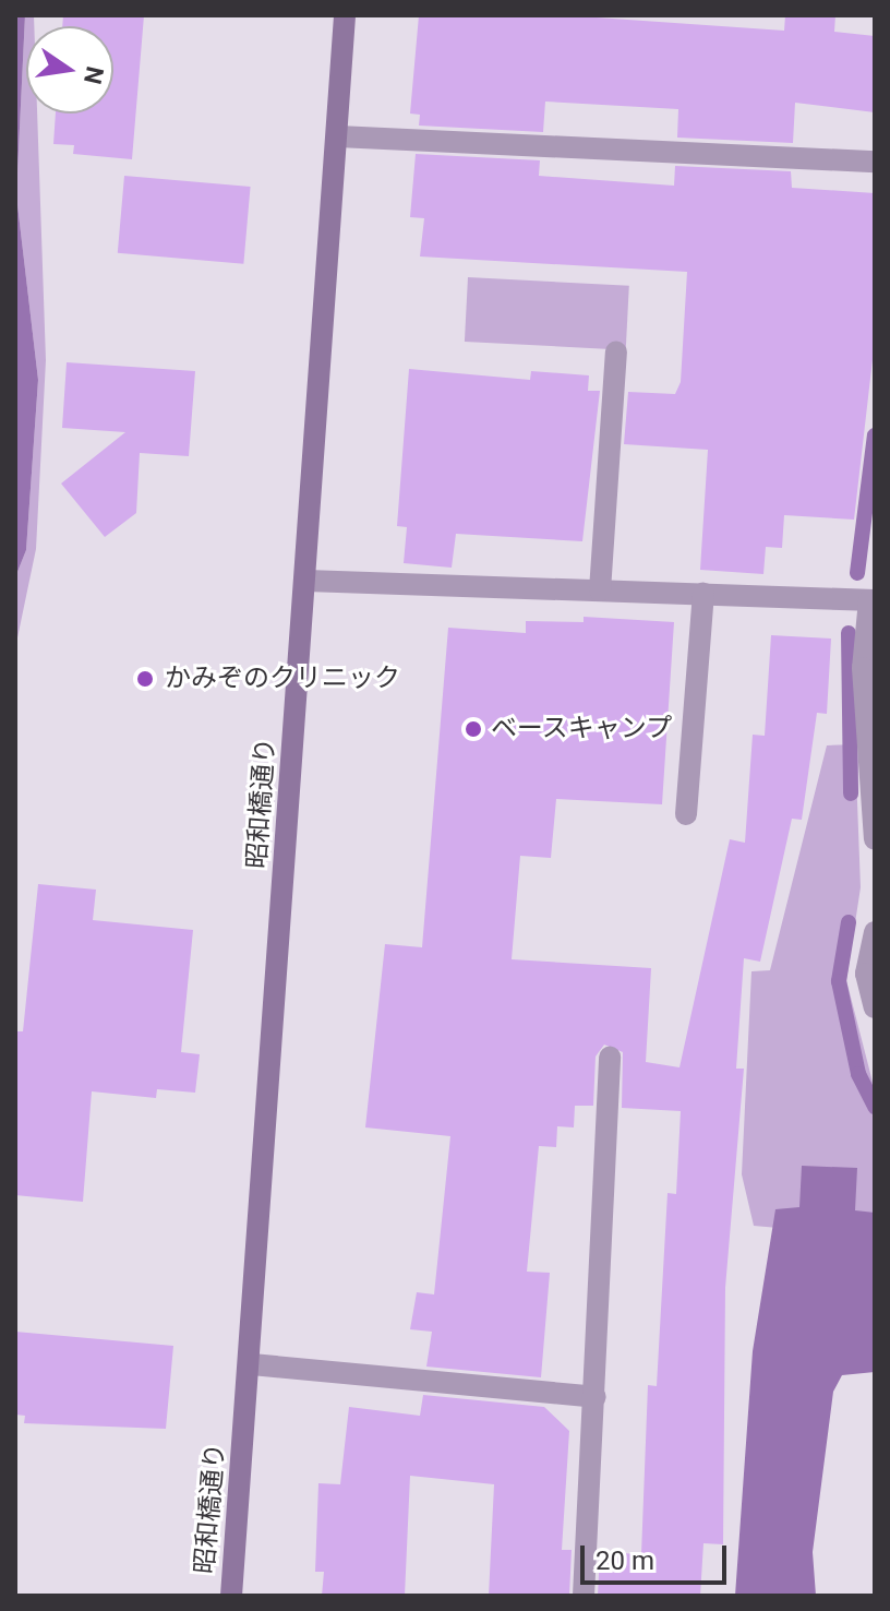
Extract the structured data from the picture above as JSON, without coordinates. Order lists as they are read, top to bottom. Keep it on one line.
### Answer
{"streets":{"main road":["昭和橋通り"]},"places":["かみぞのクリニック","ベースキャンプ"],"scale_bar":"20 m","north":"right"}
